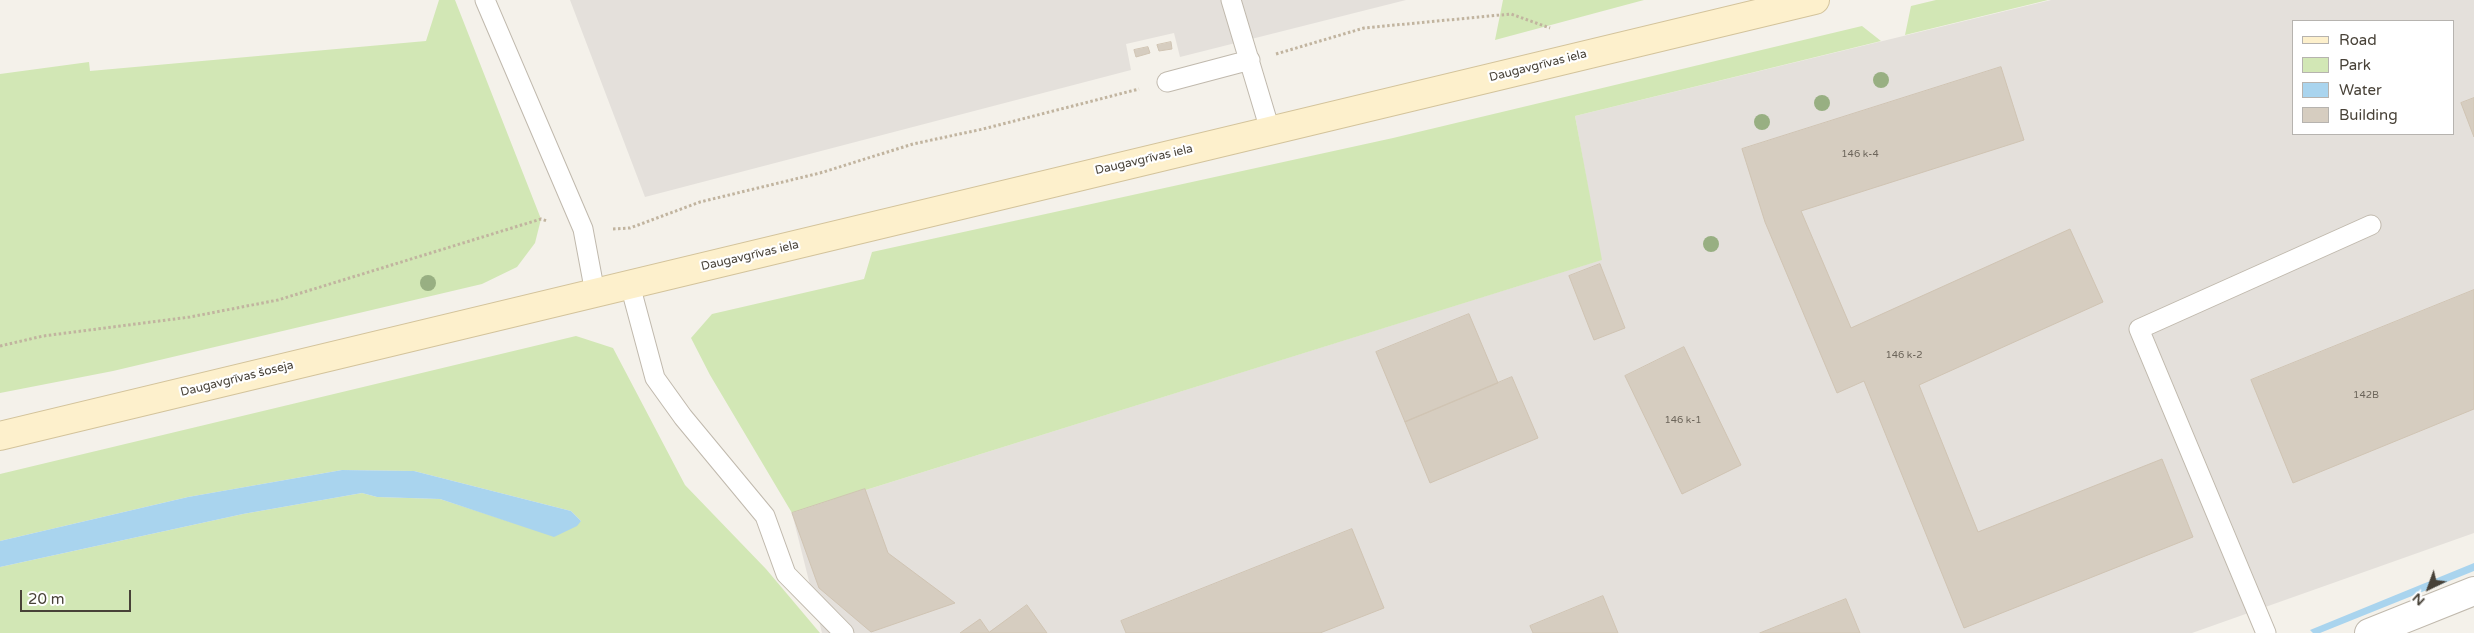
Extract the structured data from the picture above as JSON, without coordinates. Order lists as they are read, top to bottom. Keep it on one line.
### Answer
{"streets":{"main road":["Daugavgrīvas iela","Daugavgrīvas šoseja"]},"crossings":[["Daugavgrīvas iela","Daugavgrīvas šoseja"]],"house_numbers":["146 k-4","146 k-2","142B","146 k-1"],"legend":["Road","Park","Water","Building"],"scale_bar":"20 m","north":"bottom left"}
